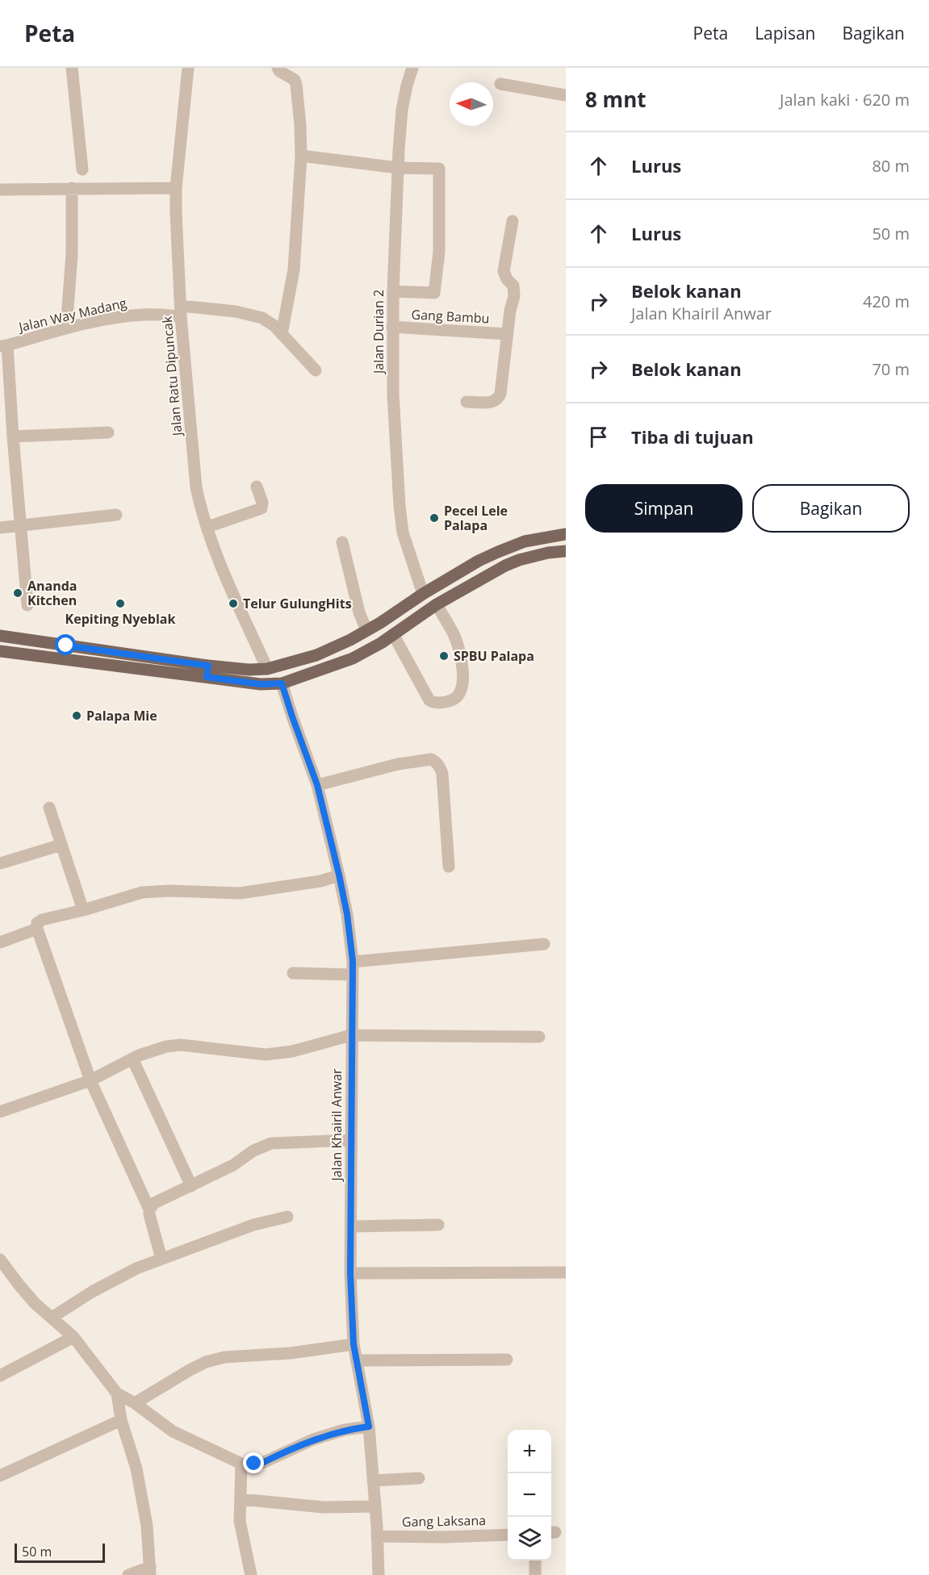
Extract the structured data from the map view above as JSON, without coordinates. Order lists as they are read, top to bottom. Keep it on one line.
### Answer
{"streets":{"street":["Jalan Way Madang","Gang Bambu","Jalan Durian 2","Jalan Ratu Dipuncak","Jalan Khairil Anwar","Gang Laksana"]},"crossings":[["Jalan Way Madang","Jalan Ratu Dipuncak"],["Gang Bambu","Jalan Durian 2"],["Jalan Khairil Anwar","Gang Laksana"]],"places":["Pecel Lele Palapa","Ananda Kitchen","Kepiting Nyeblak","Telur GulungHits","SPBU Palapa","Palapa Mie"],"scale_bar":"50 m","north":"left","page":{"header":"Peta","nav":["Peta","Lapisan","Bagikan"],"heading":["8 mnt","Jalan kaki · 620 m"],"list":[["Lurus","80 m"],["Lurus","50 m"],["Belok kanan","Jalan Khairil Anwar","420 m"],["Belok kanan","70 m"],"Tiba di tujuan"],"buttons":["Simpan","Bagikan"],"map_buttons":["+","−"],"scale":"50 m"}}
